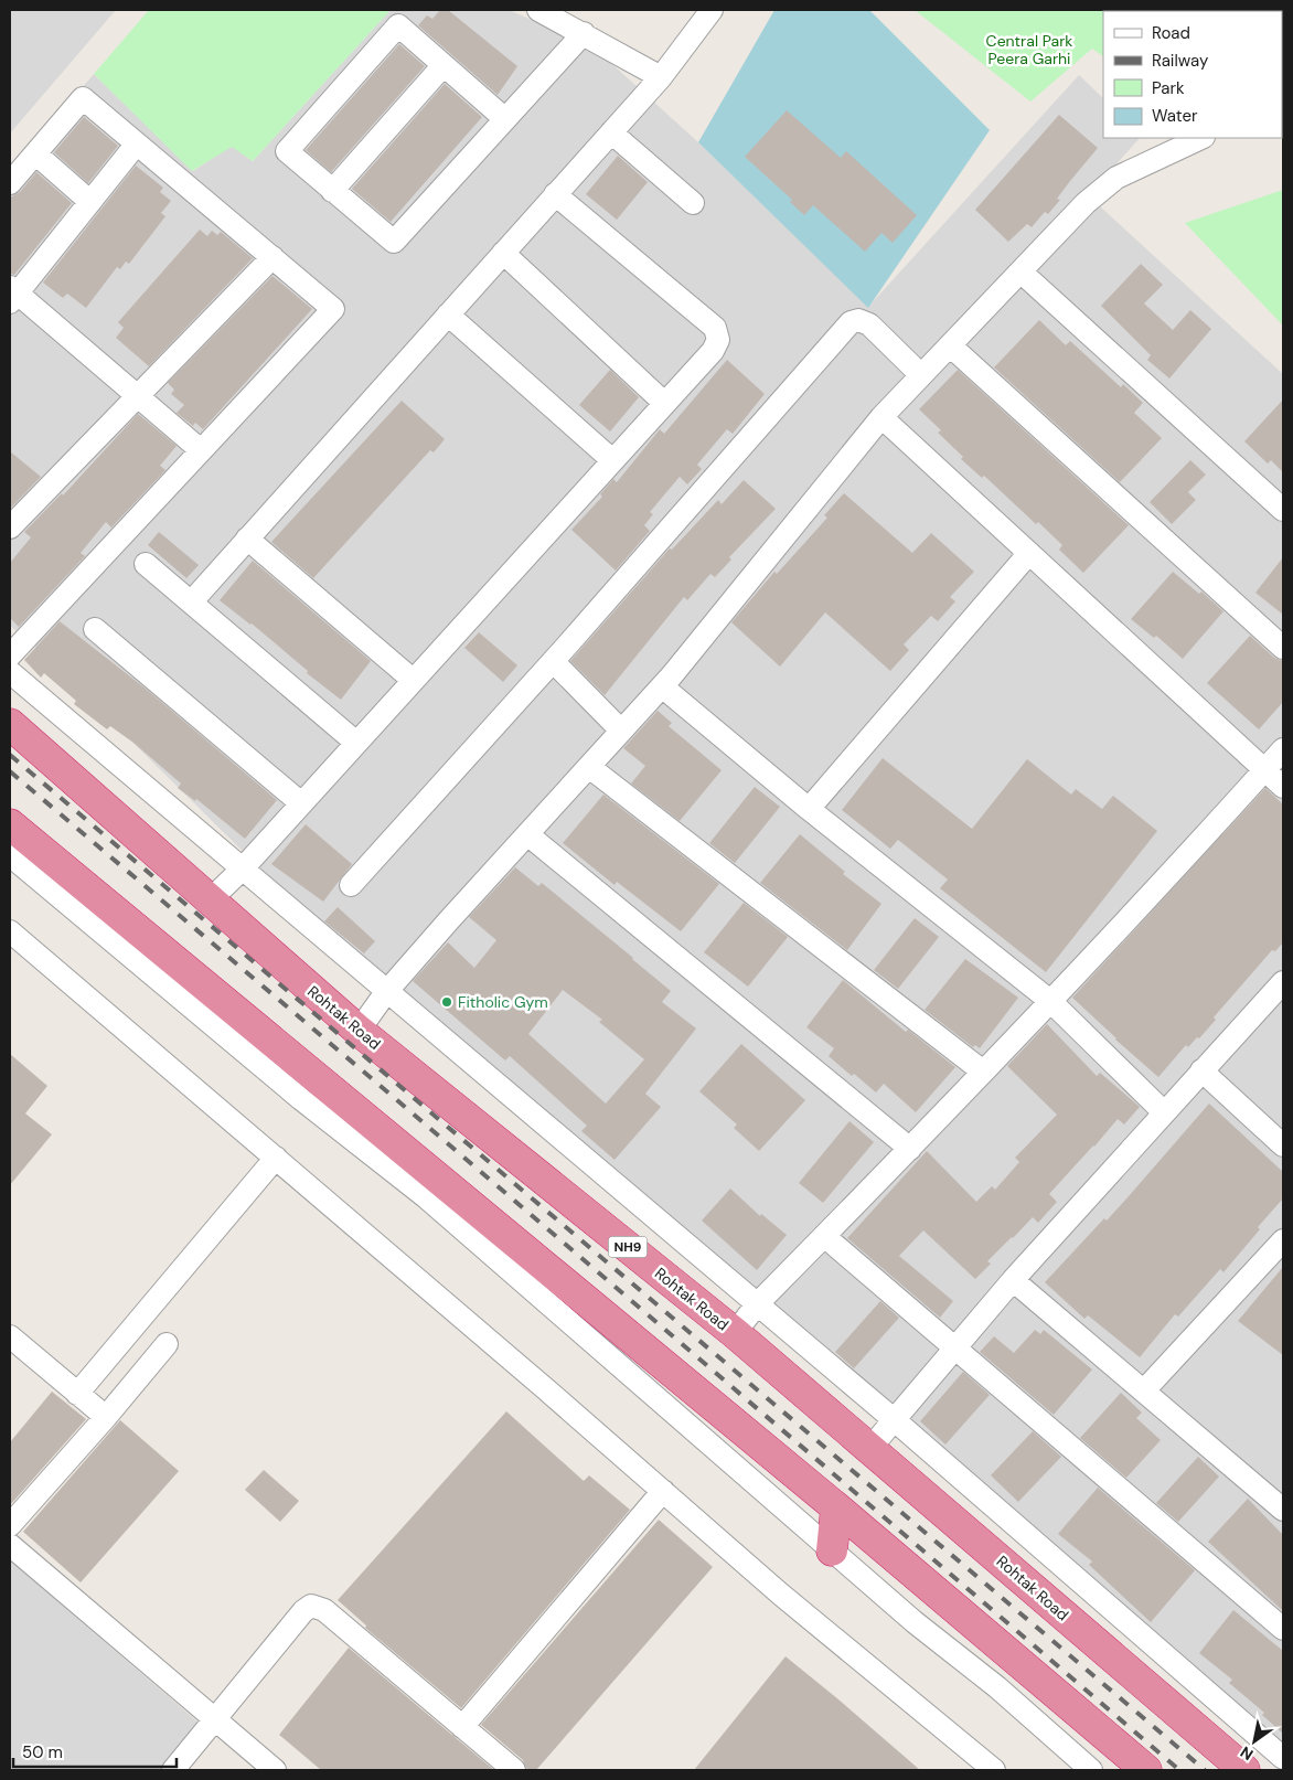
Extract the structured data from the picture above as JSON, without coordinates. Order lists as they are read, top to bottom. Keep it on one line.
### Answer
{"streets":{"highway":["Rohtak Road","NH9"]},"parks":["Central Park Peera Garhi"],"places":["Fitholic Gym"],"legend":["Road","Railway","Park","Water"],"scale_bar":"50 m","north":"bottom left"}
